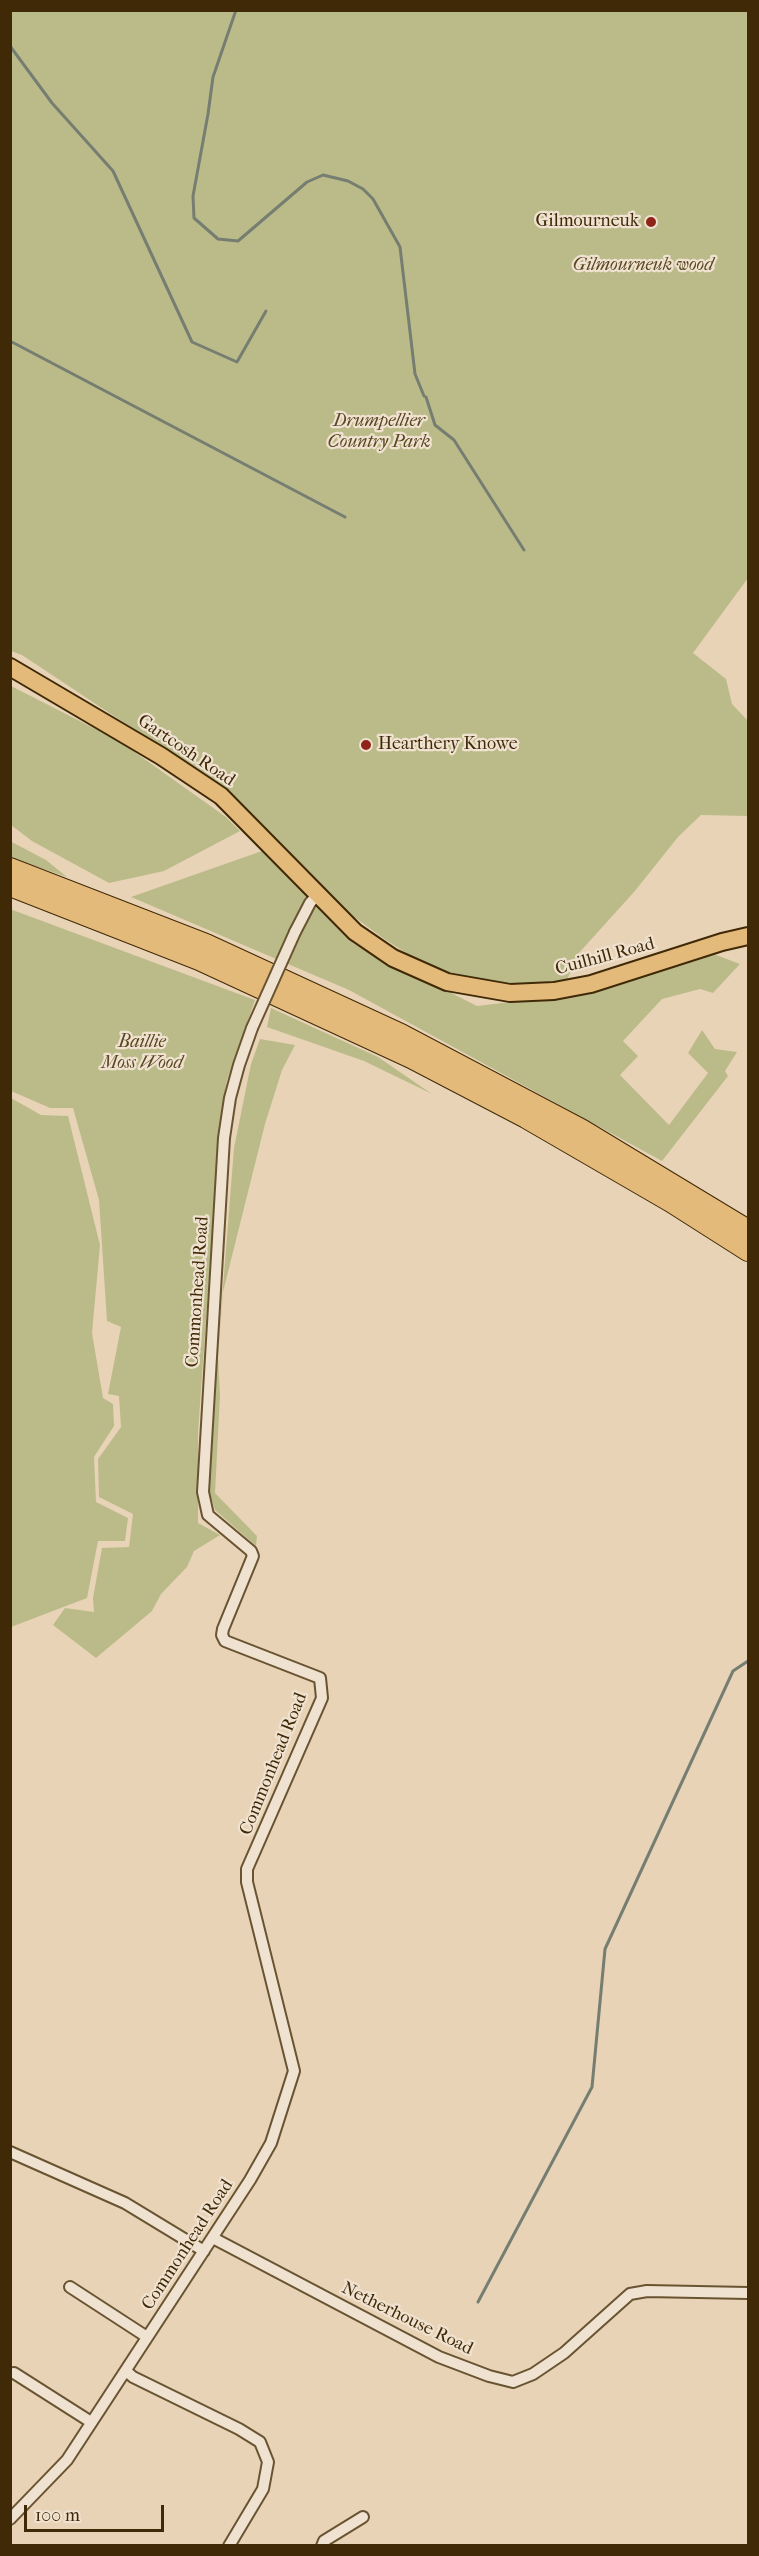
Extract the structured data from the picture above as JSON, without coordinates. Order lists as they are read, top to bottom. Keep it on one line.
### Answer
{"streets":{"main road":["Gartcosh Road","Cuilhill Road"],"street":["Commonhead Road","Netherhouse Road"]},"crossings":[["Gartcosh Road","Cuilhill Road"],["Gartcosh Road","Commonhead Road"],["Cuilhill Road","Commonhead Road"],["Commonhead Road","Netherhouse Road"]],"parks":["Gilmourneuk wood","Drumpellier Country Park","Baillie Moss Wood"],"places":["Gilmourneuk","Hearthery Knowe"],"scale_bar":"100 m"}
